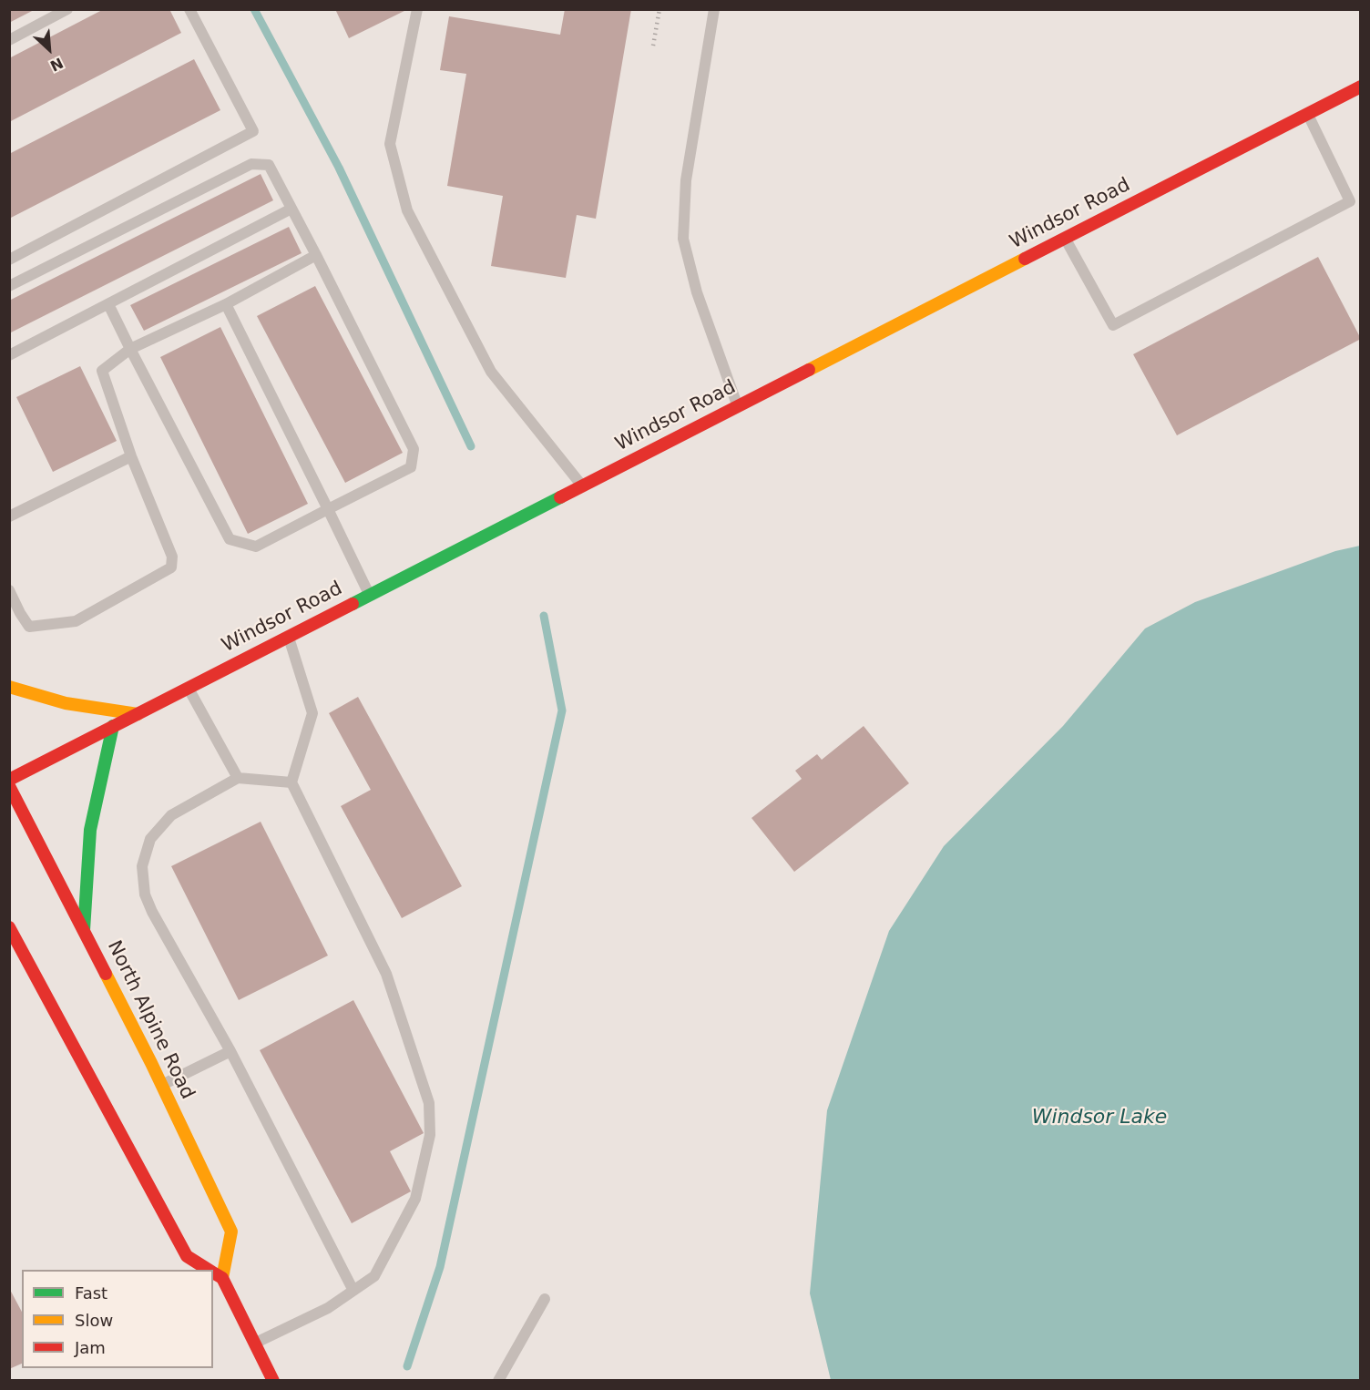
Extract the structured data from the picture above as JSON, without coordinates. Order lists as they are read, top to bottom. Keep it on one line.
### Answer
{"streets":{"street":["Windsor Road","North Alpine Road"]},"water":["Windsor Lake"],"legend":["Fast","Slow","Jam"],"north":"bottom right"}
